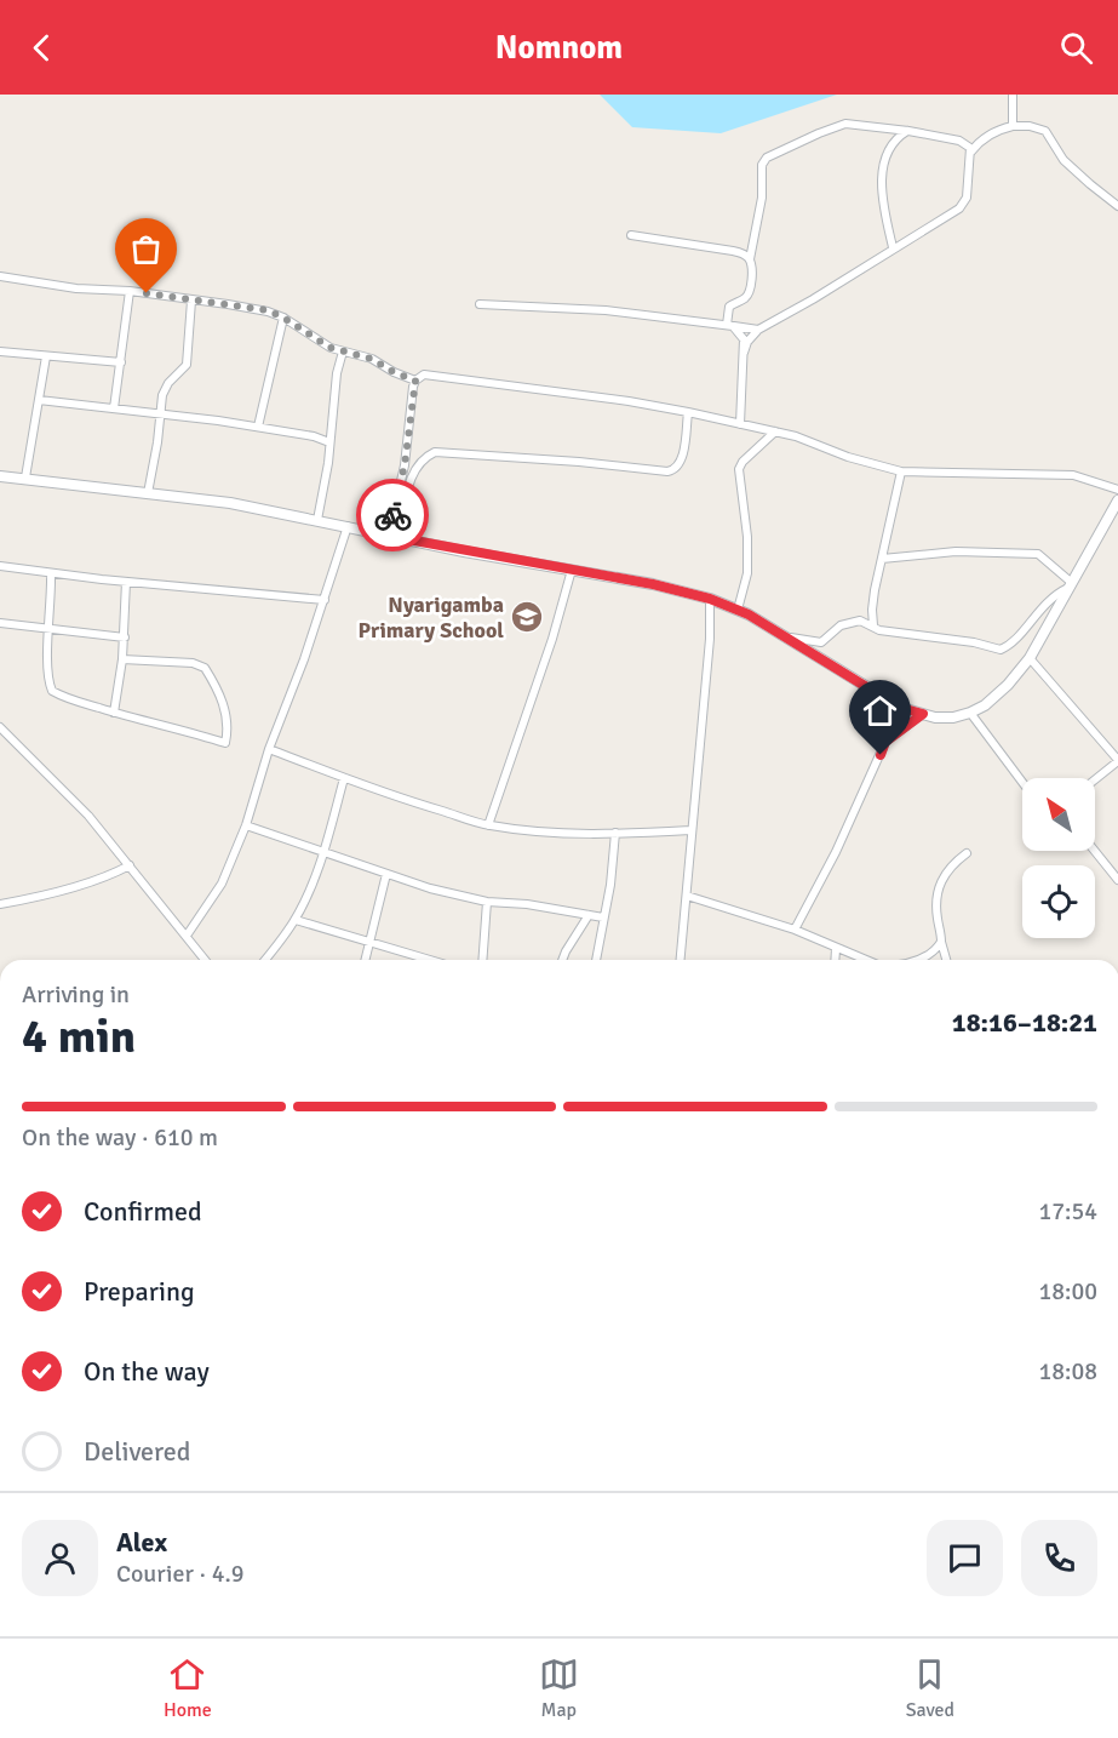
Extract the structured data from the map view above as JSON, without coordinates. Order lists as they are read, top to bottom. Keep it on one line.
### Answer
{"places":{"school or university":["Nyarigamba Primary School"]},"north":"top left","page":{"header":"Nomnom","heading":["4 min","Arriving in","18:16–18:21"],"panel":["Alex","Courier · 4.9"],"bar":"On the way · 610 m","list":[["Confirmed","17:54"],["Preparing","18:00"],["On the way","18:08"],"Delivered"],"tabs":["Home","Map","Saved"]}}
